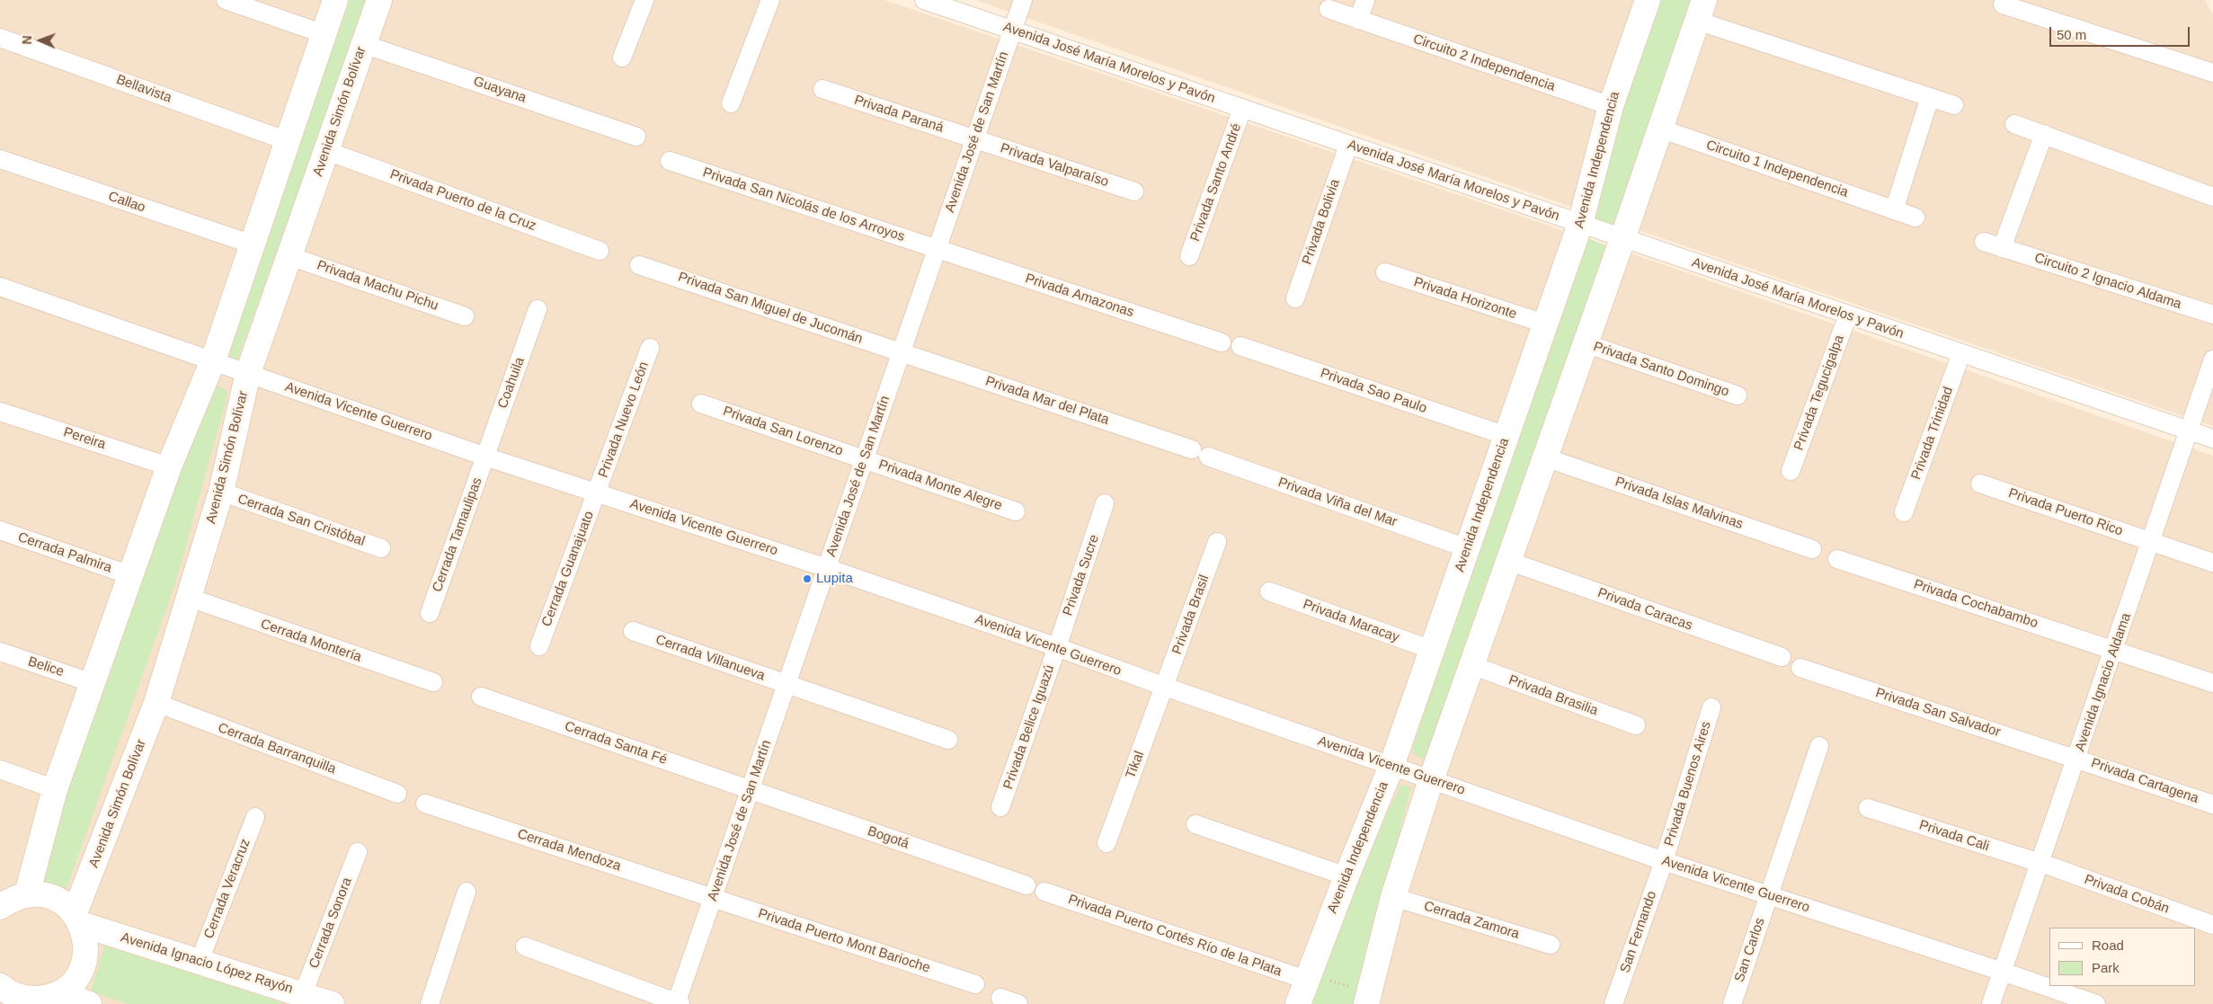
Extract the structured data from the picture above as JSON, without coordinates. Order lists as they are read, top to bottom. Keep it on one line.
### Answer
{"streets":{"main road":["Avenida Simón Bolívar","Avenida Independencia","Avenida Ignacio López Rayón"],"street":["Avenida José María Morelos y Pavón","Circuito 2 Independencia","Bellavista","Guayana","Privada Paraná","Avenida José de San Martín","Privada Valparaíso","Circuito 1 Independencia","Privada Santo André","Privada Puerto de la Cruz","Callao","Privada San Nicolás de los Arroyos","Privada Bolivia","Circuito 2 Ignacio Aldama","Privada Machu Pichu","Privada Amazonas","Privada Horizonte","Privada San Miguel de Jucomán","Privada Santo Domingo","Coahuila","Privada Sao Paulo","Privada Tegucigalpa","Privada Mar del Plata","Avenida Vicente Guerrero","Privada Nuevo León","Privada San Lorenzo","Privada Trinidad","Pereira","Privada Monte Alegre","Privada Viña del Mar","Privada Islas Malvinas","Privada Puerto Rico","Cerrada San Cristóbal","Cerrada Tamaulipas","Cerrada Palmira","Cerrada Guanajuato","Privada Sucre","Privada Cochabambo","Privada Caracas","Privada Brasil","Privada Maracay","Cerrada Montería","Cerrada Villanueva","Belice","Avenida Ignacio Aldama","Privada Brasilia","Privada San Salvador","Privada Belice Iguazú","Cerrada Santa Fé","Cerrada Barranquilla","Tikal","Privada Cartagena","Privada Buenos Aires","Privada Cali","Bogotá","Cerrada Mendoza","Cerrada Veracruz","Privada Cobán","Cerrada Zamora","Cerrada Sonora","San Fernando","Privada Puerto Cortés Río de la Plata","Privada Puerto Mont Barioche","San Carlos"]},"crossings":[["Avenida José María Morelos y Pavón","Avenida José de San Martín"],["Avenida José María Morelos y Pavón","Avenida Independencia"],["Avenida José María Morelos y Pavón","Privada Santo André"],["Avenida José María Morelos y Pavón","Privada Bolivia"],["Avenida José María Morelos y Pavón","Privada Tegucigalpa"],["Avenida José María Morelos y Pavón","Privada Trinidad"],["Avenida José María Morelos y Pavón","Avenida Ignacio Aldama"],["Circuito 2 Independencia","Avenida Independencia"],["Guayana","Avenida Simón Bolívar"],["Avenida Simón Bolívar","Privada Puerto de la Cruz"],["Avenida Simón Bolívar","Privada Machu Pichu"],["Avenida Simón Bolívar","Avenida Vicente Guerrero"],["Avenida Simón Bolívar","Cerrada San Cristóbal"],["Avenida Simón Bolívar","Cerrada Montería"],["Avenida Simón Bolívar","Cerrada Barranquilla"],["Avenida Simón Bolívar","Avenida Ignacio López Rayón"],["Privada Paraná","Avenida José de San Martín"],["Privada Paraná","Privada Valparaíso"],["Avenida José de San Martín","Privada Valparaíso"],["Avenida José de San Martín","Privada San Nicolás de los Arroyos"],["Avenida José de San Martín","Privada Amazonas"],["Avenida José de San Martín","Privada San Miguel de Jucomán"],["Avenida José de San Martín","Privada Mar del Plata"],["Avenida José de San Martín","Avenida Vicente Guerrero"],["Avenida José de San Martín","Privada San Lorenzo"],["Avenida José de San Martín","Privada Monte Alegre"],["Avenida José de San Martín","Cerrada Villanueva"],["Avenida José de San Martín","Cerrada Santa Fé"],["Avenida José de San Martín","Bogotá"],["Avenida José de San Martín","Cerrada Mendoza"],["Avenida José de San Martín","Privada Puerto Mont Barioche"],["Avenida Independencia","Privada Horizonte"],["Avenida Independencia","Privada Sao Paulo"],["Avenida Independencia","Avenida Vicente Guerrero"],["Avenida Independencia","Privada Viña del Mar"],["Avenida Independencia","Privada Maracay"],["Avenida Independencia","Privada Puerto Cortés Río de la Plata"],["Privada San Nicolás de los Arroyos","Privada Amazonas"],["Privada San Miguel de Jucomán","Privada Mar del Plata"],["Coahuila","Avenida Vicente Guerrero"],["Coahuila","Cerrada Tamaulipas"],["Privada Mar del Plata","Privada Viña del Mar"],["Avenida Vicente Guerrero","Privada Nuevo León"],["Avenida Vicente Guerrero","Cerrada Tamaulipas"],["Avenida Vicente Guerrero","Cerrada Guanajuato"],["Avenida Vicente Guerrero","Privada Sucre"],["Avenida Vicente Guerrero","Privada Brasil"],["Avenida Vicente Guerrero","Avenida Ignacio Aldama"],["Avenida Vicente Guerrero","Privada Belice Iguazú"],["Avenida Vicente Guerrero","Tikal"],["Avenida Vicente Guerrero","Privada Buenos Aires"],["Avenida Vicente Guerrero","San Fernando"],["Avenida Vicente Guerrero","San Carlos"],["Privada Nuevo León","Cerrada Guanajuato"],["Privada San Lorenzo","Privada Monte Alegre"],["Privada Puerto Rico","Avenida Ignacio Aldama"],["Privada Sucre","Privada Belice Iguazú"],["Privada Cochabambo","Avenida Ignacio Aldama"],["Privada Brasil","Tikal"],["Avenida Ignacio Aldama","Privada San Salvador"],["Avenida Ignacio Aldama","Privada Cartagena"],["Avenida Ignacio Aldama","Privada Cali"],["Avenida Ignacio Aldama","Privada Cobán"],["Privada San Salvador","Privada Cartagena"],["Cerrada Santa Fé","Bogotá"],["Privada Buenos Aires","San Fernando"],["Privada Cali","Privada Cobán"],["Cerrada Mendoza","Privada Puerto Mont Barioche"],["Cerrada Veracruz","Avenida Ignacio López Rayón"],["Cerrada Sonora","Avenida Ignacio López Rayón"]],"places":["Lupita"],"legend":["Road","Park"],"scale_bar":"50 m","north":"left"}
